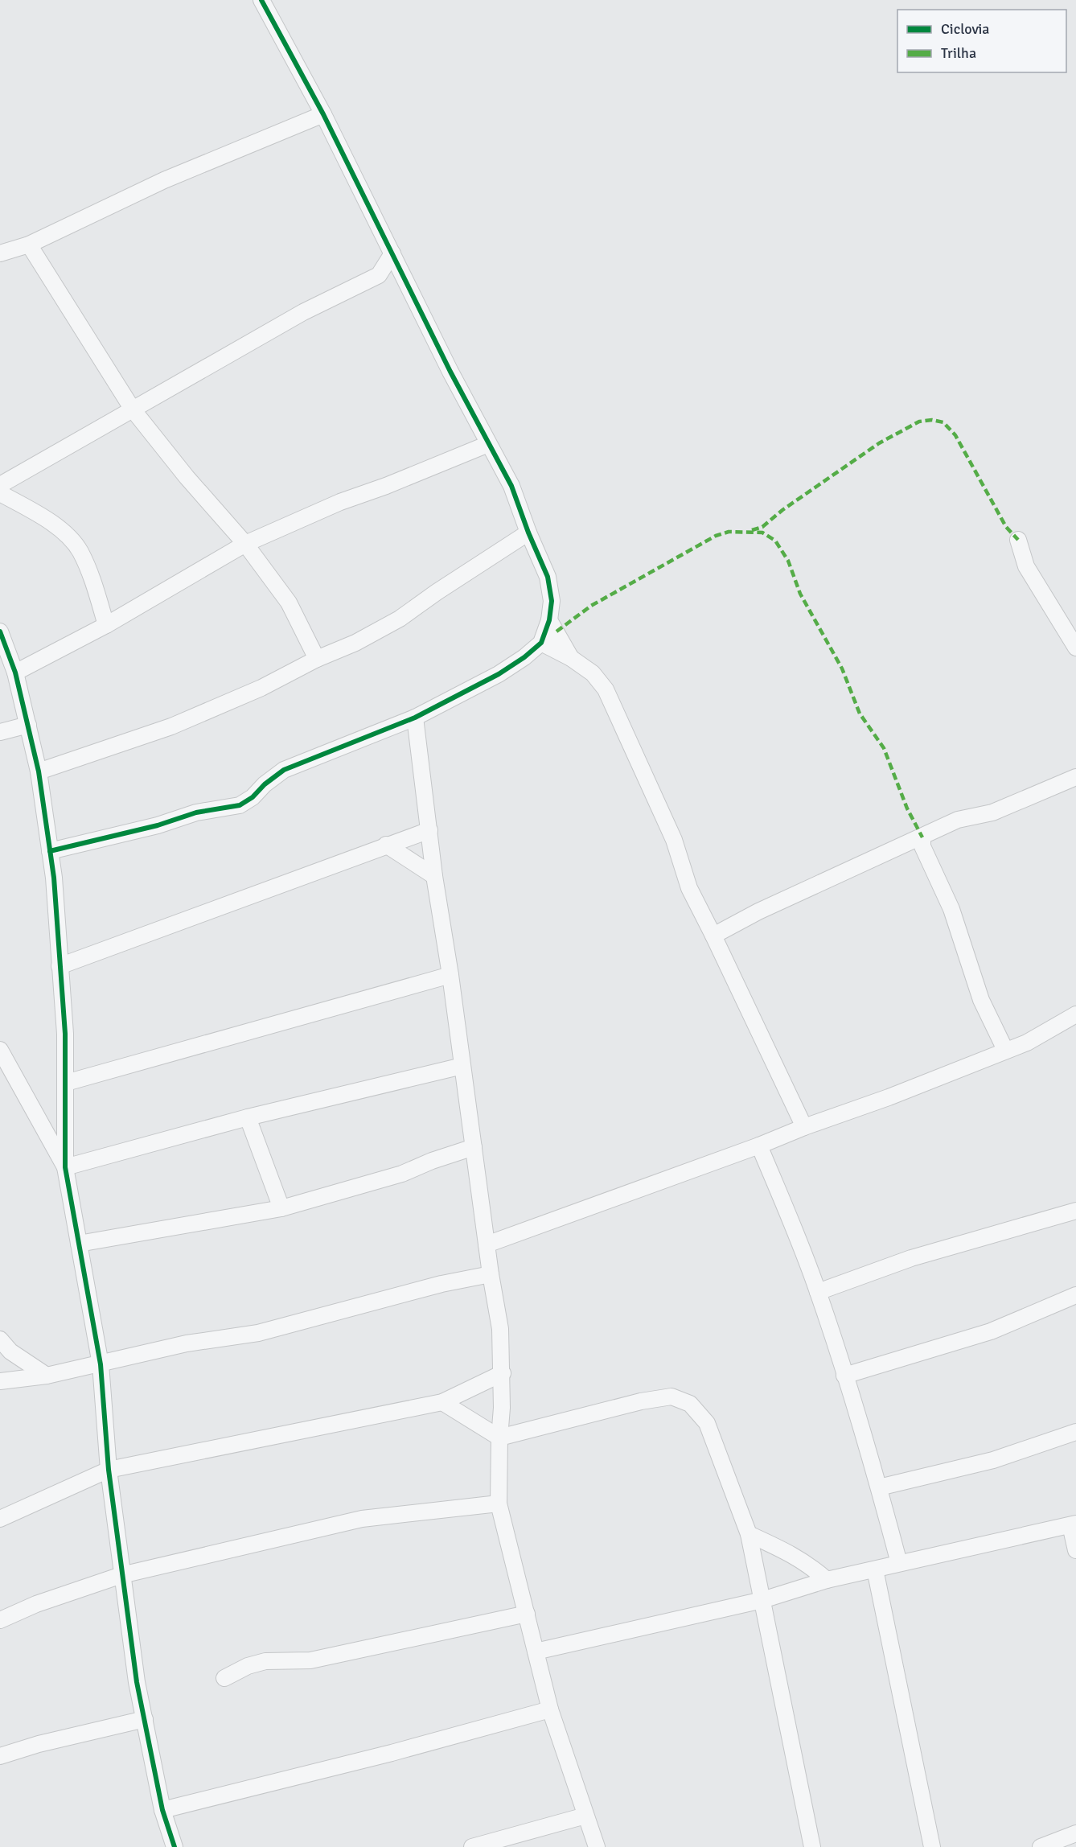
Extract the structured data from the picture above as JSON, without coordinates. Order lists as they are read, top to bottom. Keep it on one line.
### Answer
{"legend":["Ciclovia","Trilha"]}
